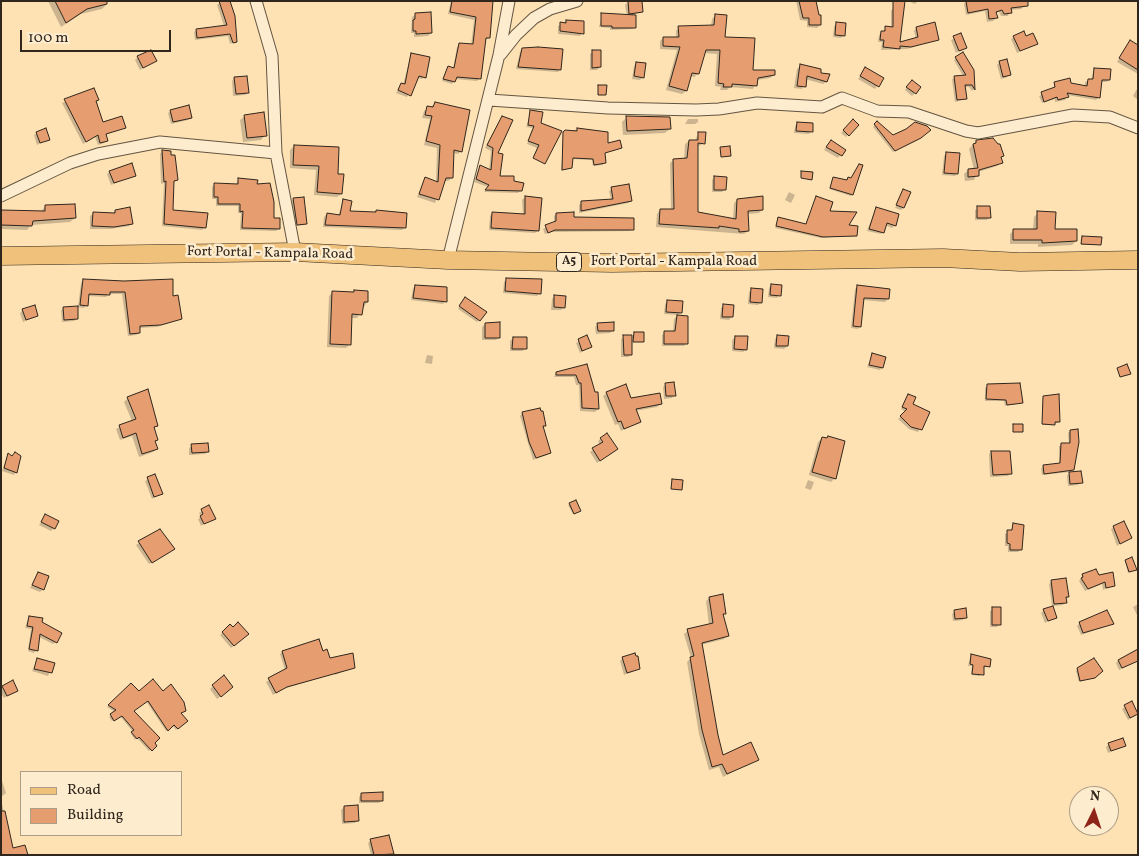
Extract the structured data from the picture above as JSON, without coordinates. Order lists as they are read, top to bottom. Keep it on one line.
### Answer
{"streets":{"main road":["Fort Portal - Kampala Road","A5"]},"legend":["Road","Building"],"scale_bar":"100 m","north":"top"}
